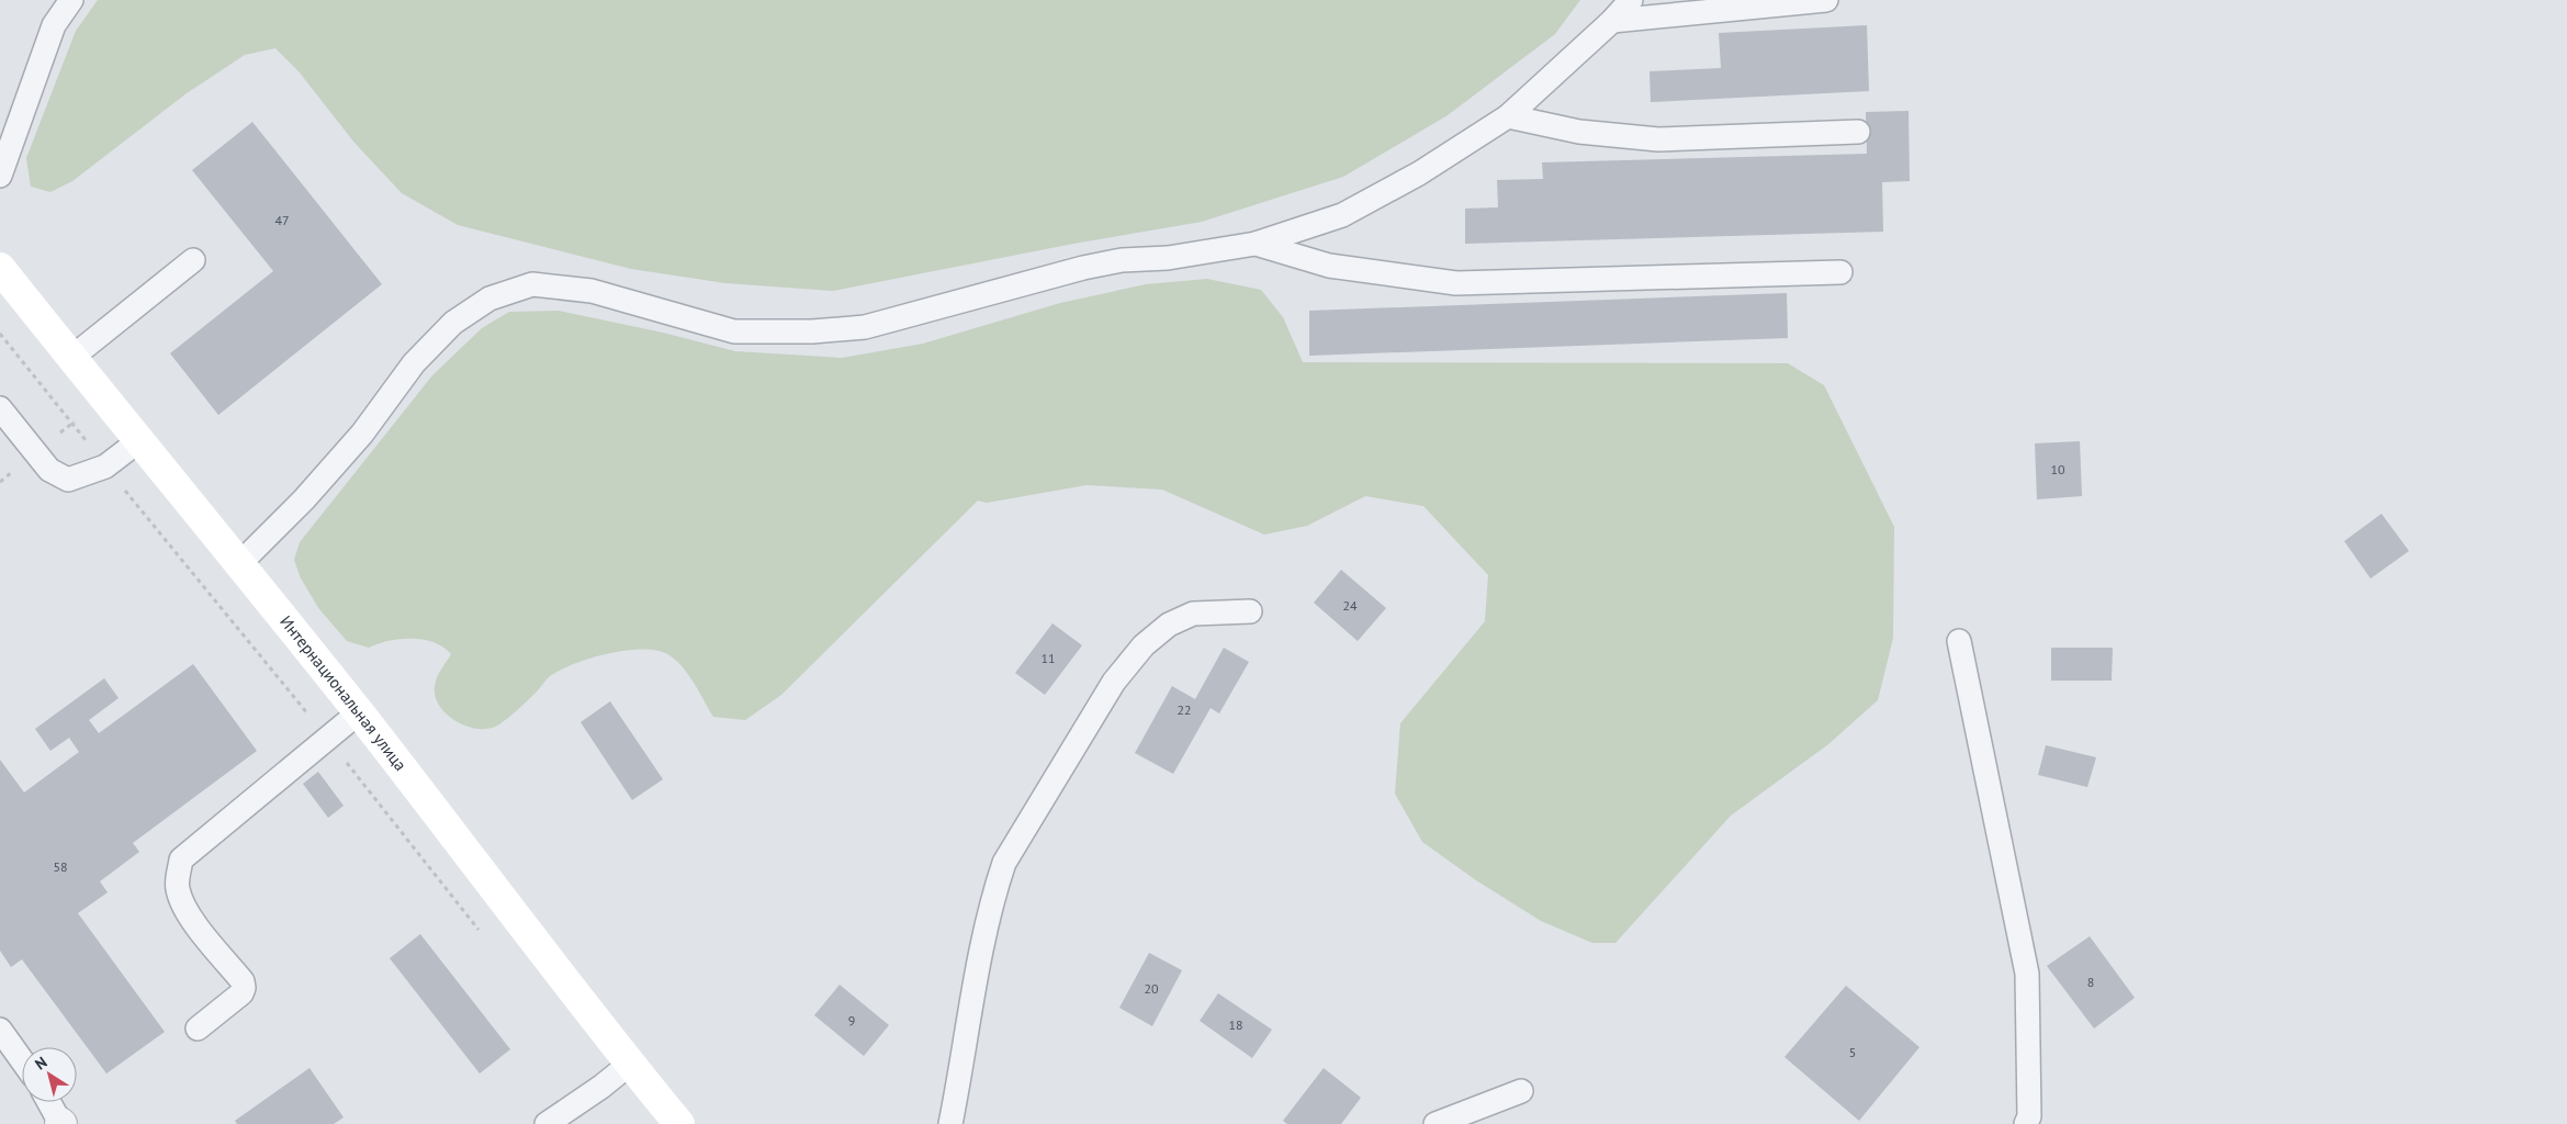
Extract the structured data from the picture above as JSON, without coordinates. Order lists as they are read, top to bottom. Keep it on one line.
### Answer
{"streets":{"main road":["Интернациональная улица"]},"house_numbers":["47","10","24","11","22","58","8","20","9","18","5"],"north":"top left"}
